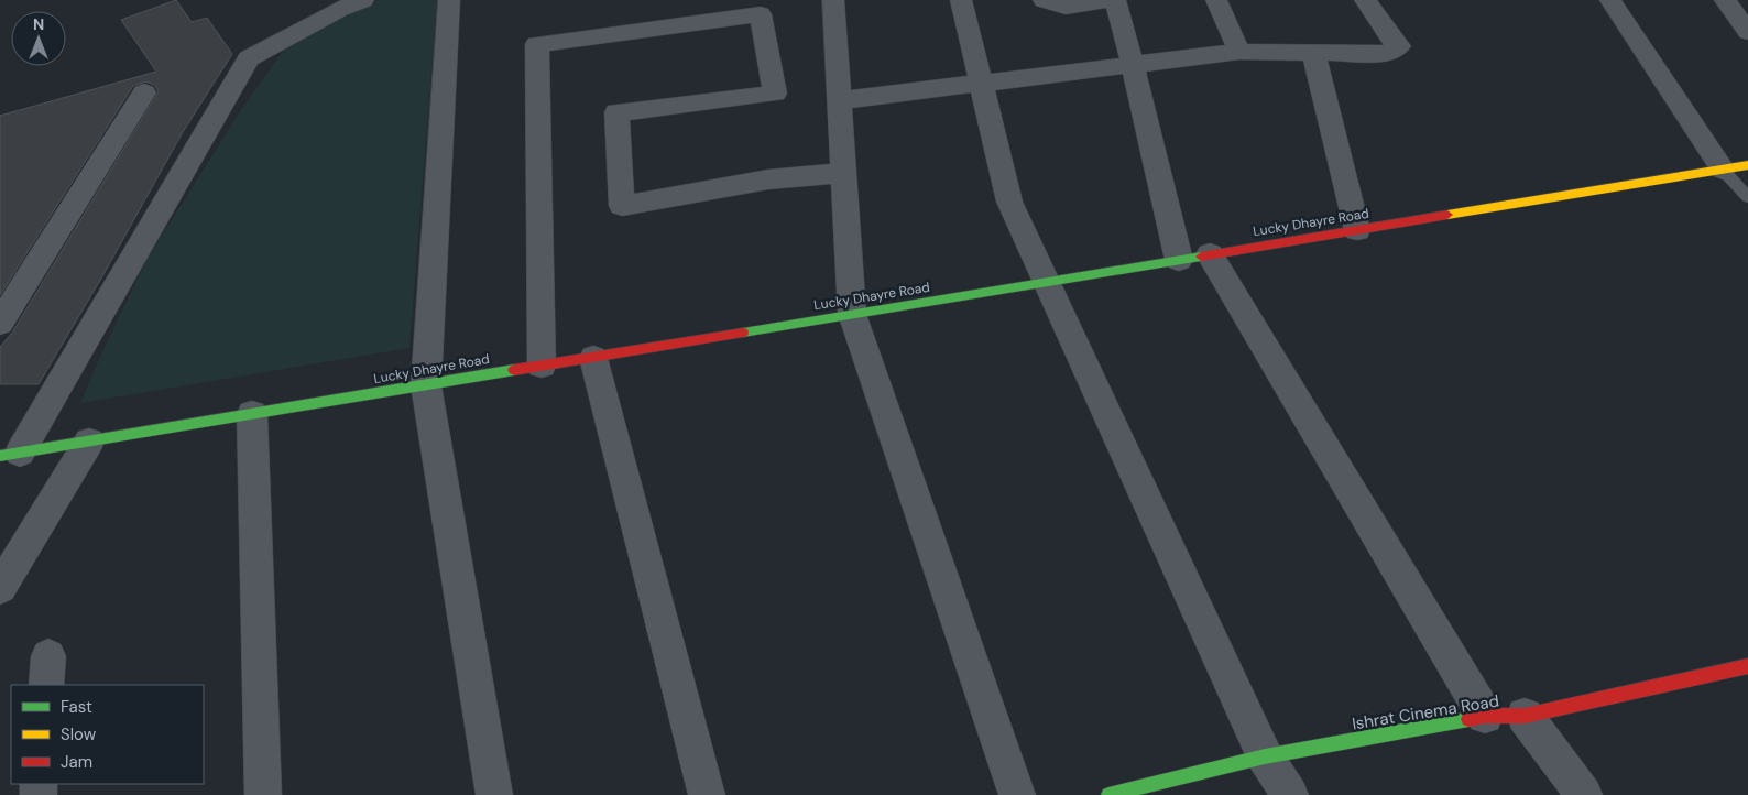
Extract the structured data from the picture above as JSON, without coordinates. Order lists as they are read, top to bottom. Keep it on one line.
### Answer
{"streets":{"main road":["Lucky Dhayre Road","Ishrat Cinema Road"]},"legend":["Fast","Slow","Jam"],"north":"top"}
